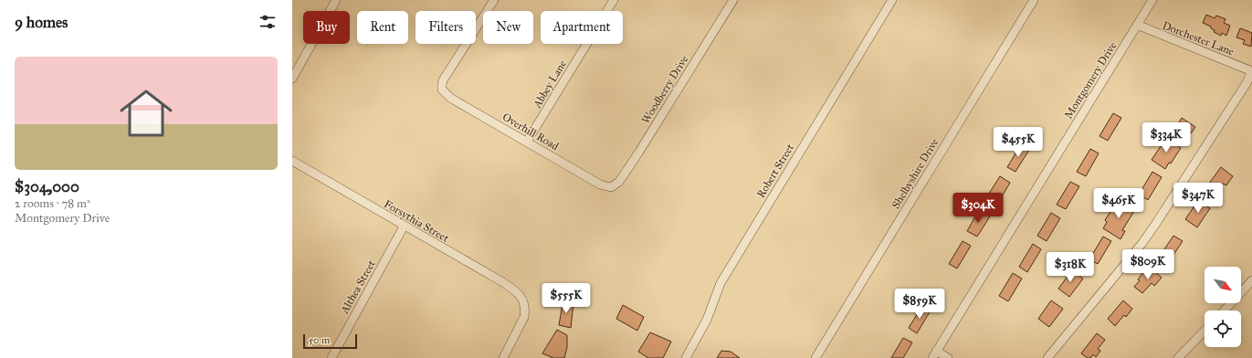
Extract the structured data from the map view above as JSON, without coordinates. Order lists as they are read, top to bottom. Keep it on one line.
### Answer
{"streets":{"street":["Dorchester Lane","Montgomery Drive","Abbey Lane","Woodberry Drive","Overhill Road","Robert Street","Shelbyshire Drive","Forsythia Street","Althea Street"]},"crossings":[["Dorchester Lane","Montgomery Drive"],["Abbey Lane","Overhill Road"],["Woodberry Drive","Overhill Road"],["Forsythia Street","Althea Street"]],"scale_bar":"50 m","north":"bottom right","page":{"heading":"9 homes","chip":["Buy","Rent","Filters","New","Apartment"],"list":[{"name":"$304,000","note":"2 rooms · 78 m² · Montgomery Drive"}],"price":["$334K","$455K","$347K","$465K","$304K","$809K","$318K","$555K","$859K"],"scale":"50 m"}}
